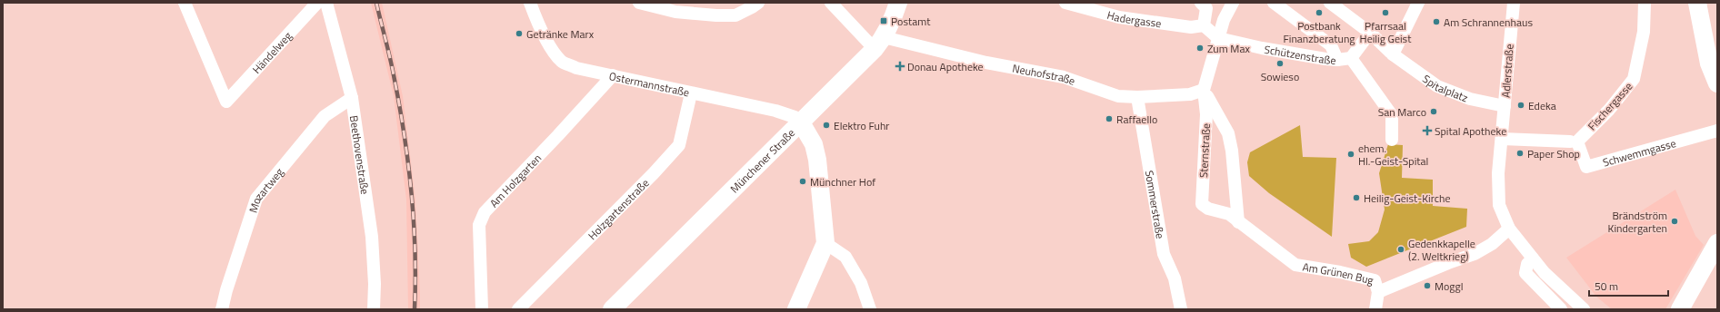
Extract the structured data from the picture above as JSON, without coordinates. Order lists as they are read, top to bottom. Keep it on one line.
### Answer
{"streets":{"main road":["Münchener Straße"],"street":["Hadergasse","Händelweg","Schützenstraße","Adlerstraße","Neuhofstraße","Ostermannstraße","Spitalplatz","Fischergasse","Sternstraße","Schwemmgasse","Beethovenstraße","Am Holzgarten","Mozartweg","Sommerstraße","Holzgartenstraße","Am Grünen Bug"]},"crossings":[["Schützenstraße","Spitalplatz"],["Adlerstraße","Spitalplatz"],["Neuhofstraße","Sternstraße"],["Neuhofstraße","Münchener Straße"],["Neuhofstraße","Sommerstraße"],["Ostermannstraße","Münchener Straße"],["Ostermannstraße","Am Holzgarten"],["Ostermannstraße","Holzgartenstraße"],["Fischergasse","Schwemmgasse"],["Sternstraße","Am Grünen Bug"],["Beethovenstraße","Mozartweg"]],"places":{"other":["Postbank Finanzberatung","Pfarrsaal Heilig Geist","Am Schrannenhaus","Getränke Marx","Zum Max","Sowieso","Edeka","San Marco","Raffaello","Elektro Fuhr","Paper Shop","ehem. Hl.-Geist-Spital","Münchner Hof","Heilig-Geist-Kirche","Brändström Kindergarten","Gedenkkapelle (2. Weltkrieg)","Moggl"],"transit":["Postamt"],"health":["Donau Apotheke","Spital Apotheke"]},"scale_bar":"50 m"}
